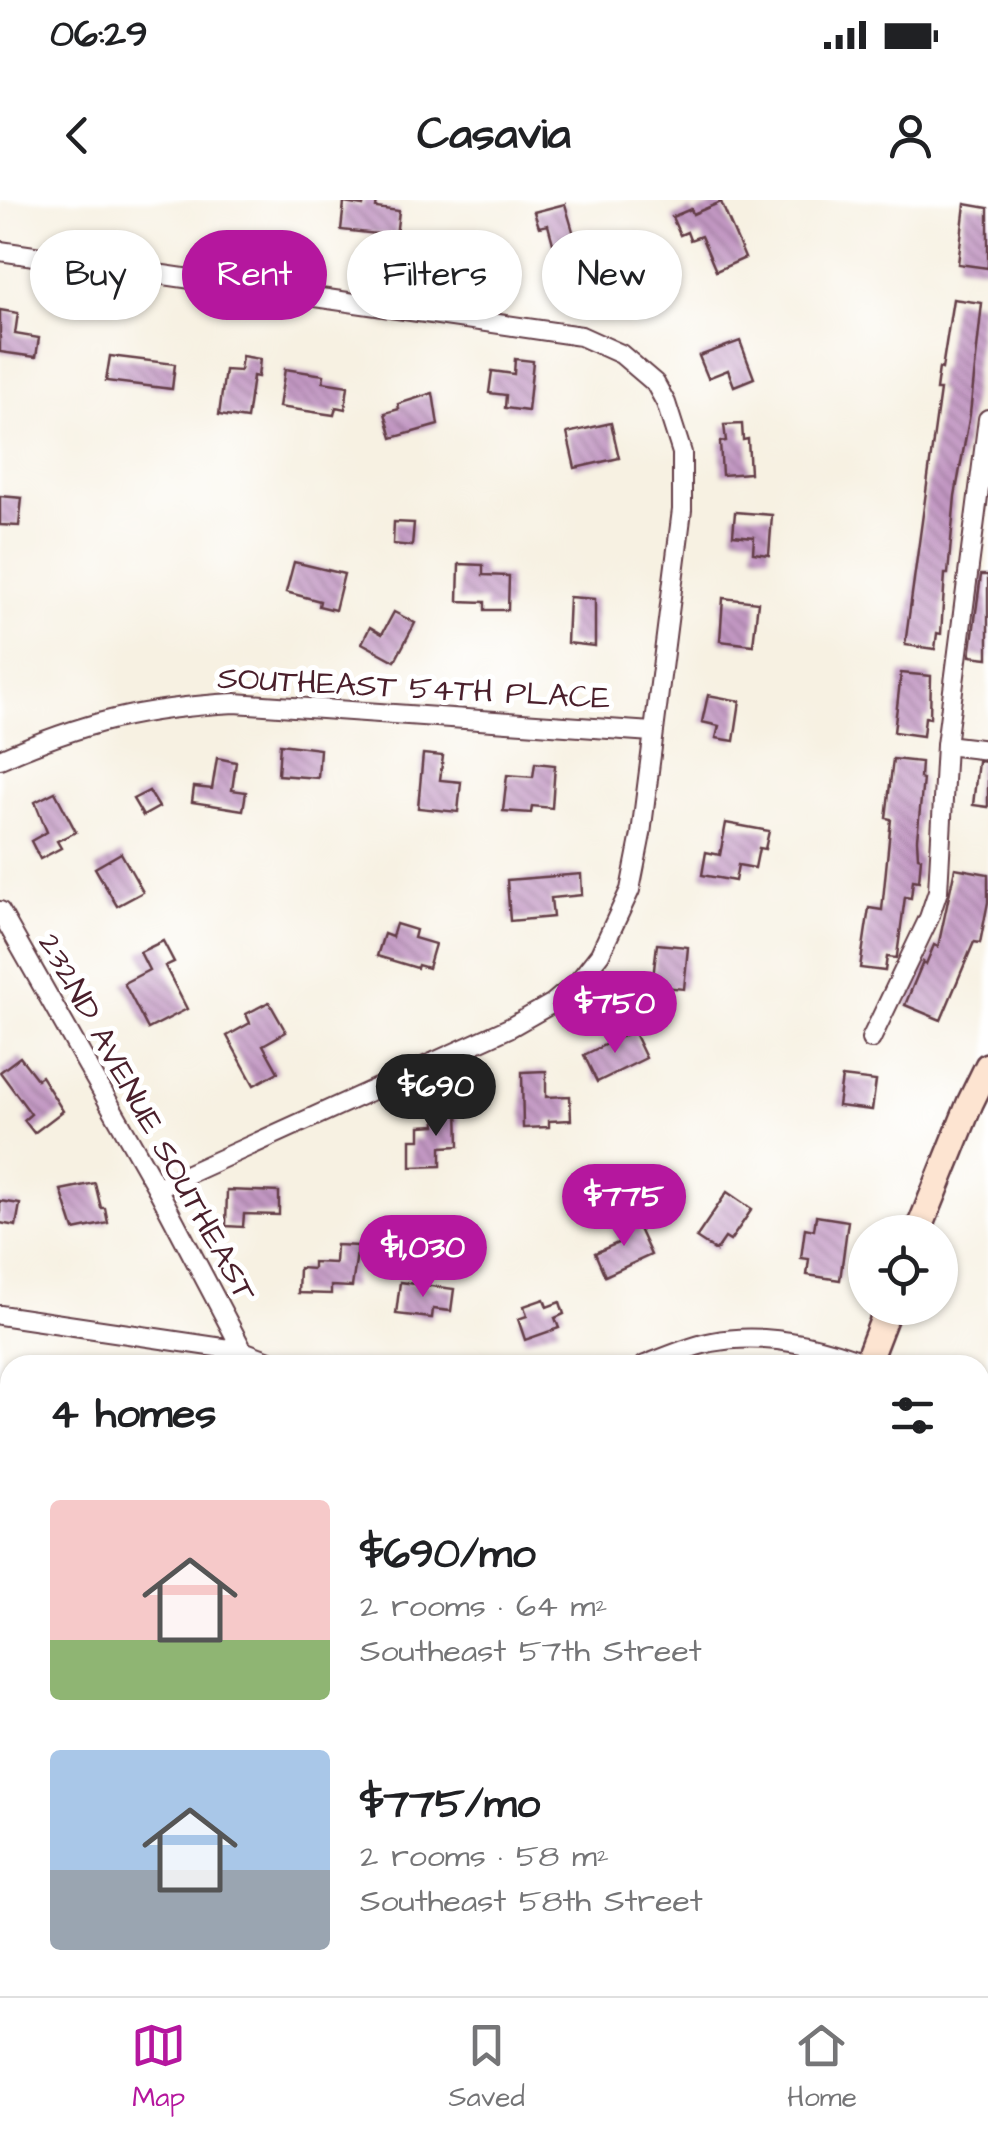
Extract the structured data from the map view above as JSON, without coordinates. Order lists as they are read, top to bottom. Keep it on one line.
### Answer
{"streets":{"street":["SOUTHEAST 54TH PLACE","232ND AVENUE SOUTHEAST"]},"page":{"status":"06:29","header":"Casavia","chip":["Buy","Rent","Filters","New"],"price":["$750","$690","$775","$1,030"],"heading":"4 homes","list":[{"name":"$690/mo","note":"2 rooms · 64 m² · Southeast 57th Street"},{"name":"$775/mo","note":"2 rooms · 58 m² · Southeast 58th Street"}],"tabs":["Map","Saved","Home"]}}
